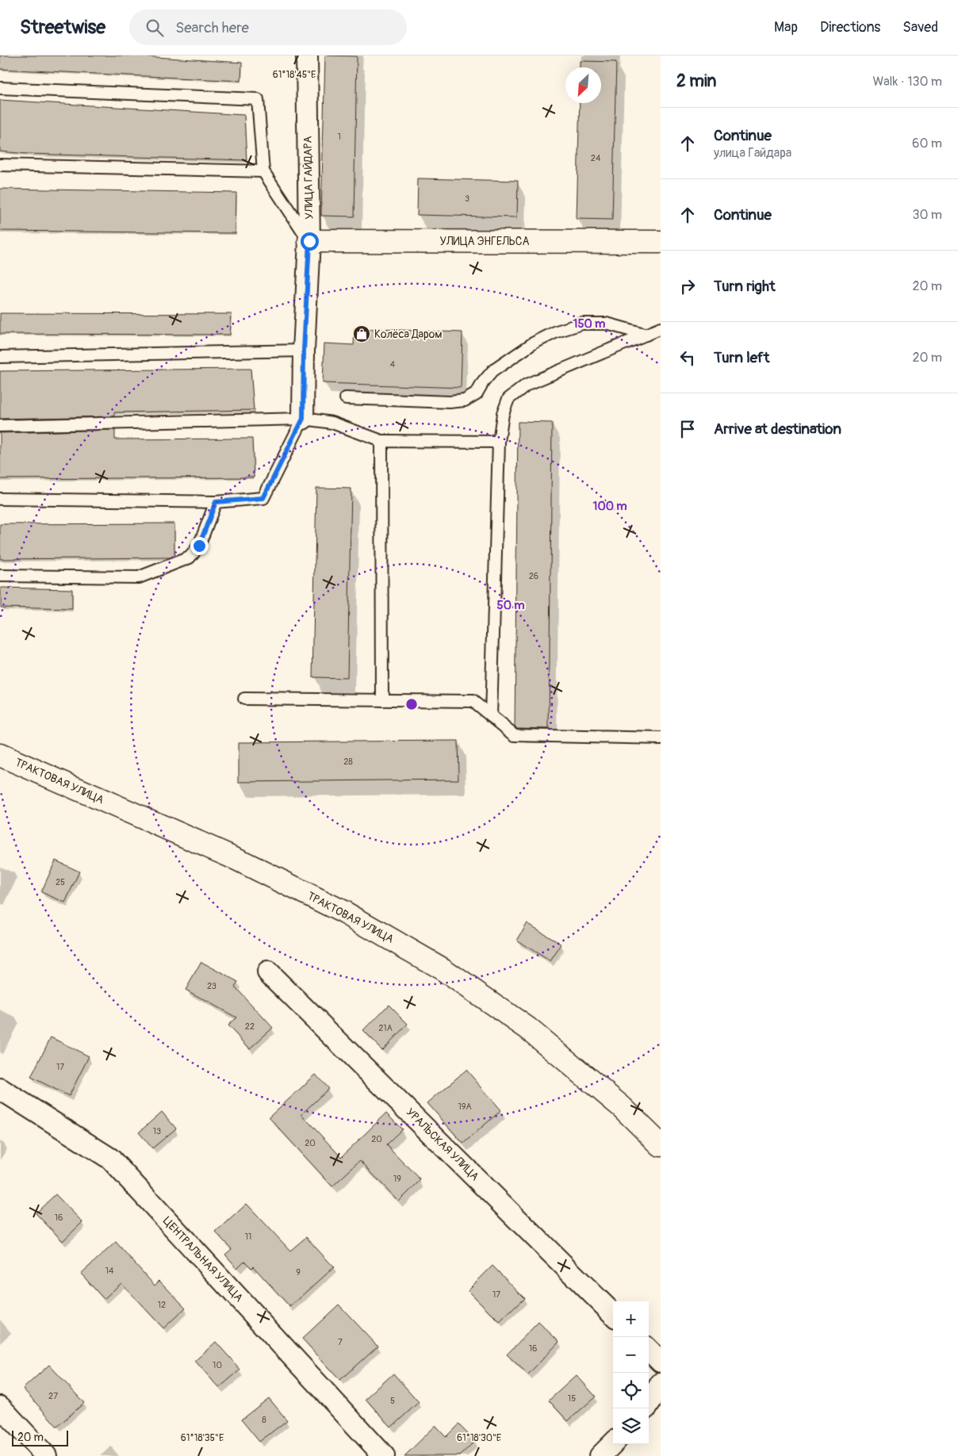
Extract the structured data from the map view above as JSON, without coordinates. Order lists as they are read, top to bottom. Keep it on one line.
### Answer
{"streets":{"street":["УЛИЦА ГАЙДАРА","УЛИЦА ЭНГЕЛЬСА","ТРАКТОВАЯ УЛИЦА","УРАЛЬСКАЯ УЛИЦА","ЦЕНТРАЛЬНАЯ УЛИЦА"]},"crossings":[["УЛИЦА ГАЙДАРА","УЛИЦА ЭНГЕЛЬСА"]],"places":{"shop":["Колёса Даром"]},"house_numbers":["1","24","3","4","26","28","25","23","22","21А","17","19А","13","20","20","19","16","11","14","9","17","12","7","16","10","27","15","5","8"],"scale_bar":"20 m","north":"bottom left","page":{"header":"Streetwise","search":"Search here","nav":["Map","Directions","Saved"],"heading":["2 min","Walk · 130 m"],"list":[["Continue","улица Гайдара","60 m"],["Continue","30 m"],["Turn right","20 m"],["Turn left","20 m"],"Arrive at destination"],"map_buttons":["+","−"],"scale":"20 m"},"coordinates":["61°18'45\"E","61°18'35\"E","61°18'30\"E"],"rings":["150 m","100 m","50 m"]}
